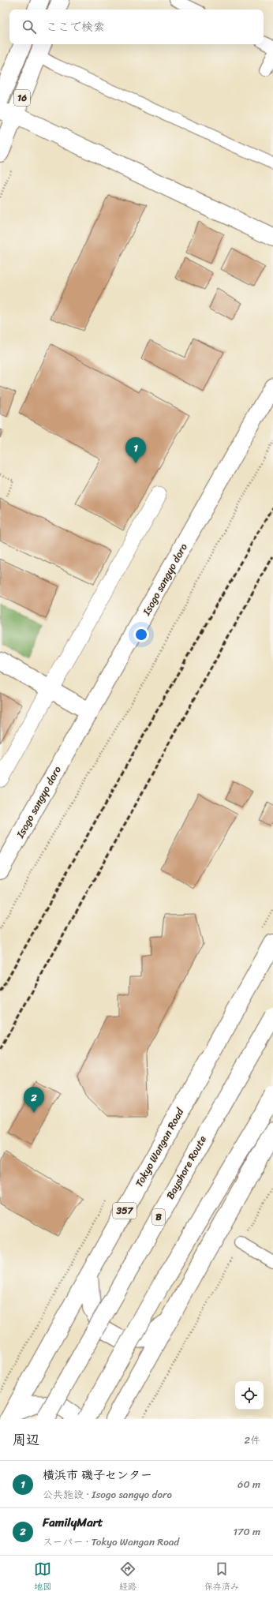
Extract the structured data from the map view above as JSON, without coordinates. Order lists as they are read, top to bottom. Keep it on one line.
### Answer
{"streets":{"main road":["16","Isogo sangyo doro","Tokyo Wangan Road","Bayshore Route","357","B"]},"crossings":[["Tokyo Wangan Road","357"]],"page":{"search":"ここで検索","pins":["1","2"],"heading":["周辺","2件"],"list":[{"mark":"1","name":"横浜市 磯子センター","note":"公共施設 · Isogo sangyo doro","value":"60 m"},{"mark":"2","name":"FamilyMart","note":"スーパー · Tokyo Wangan Road","value":"170 m"}],"nav":["地図","経路","保存済み"]}}
